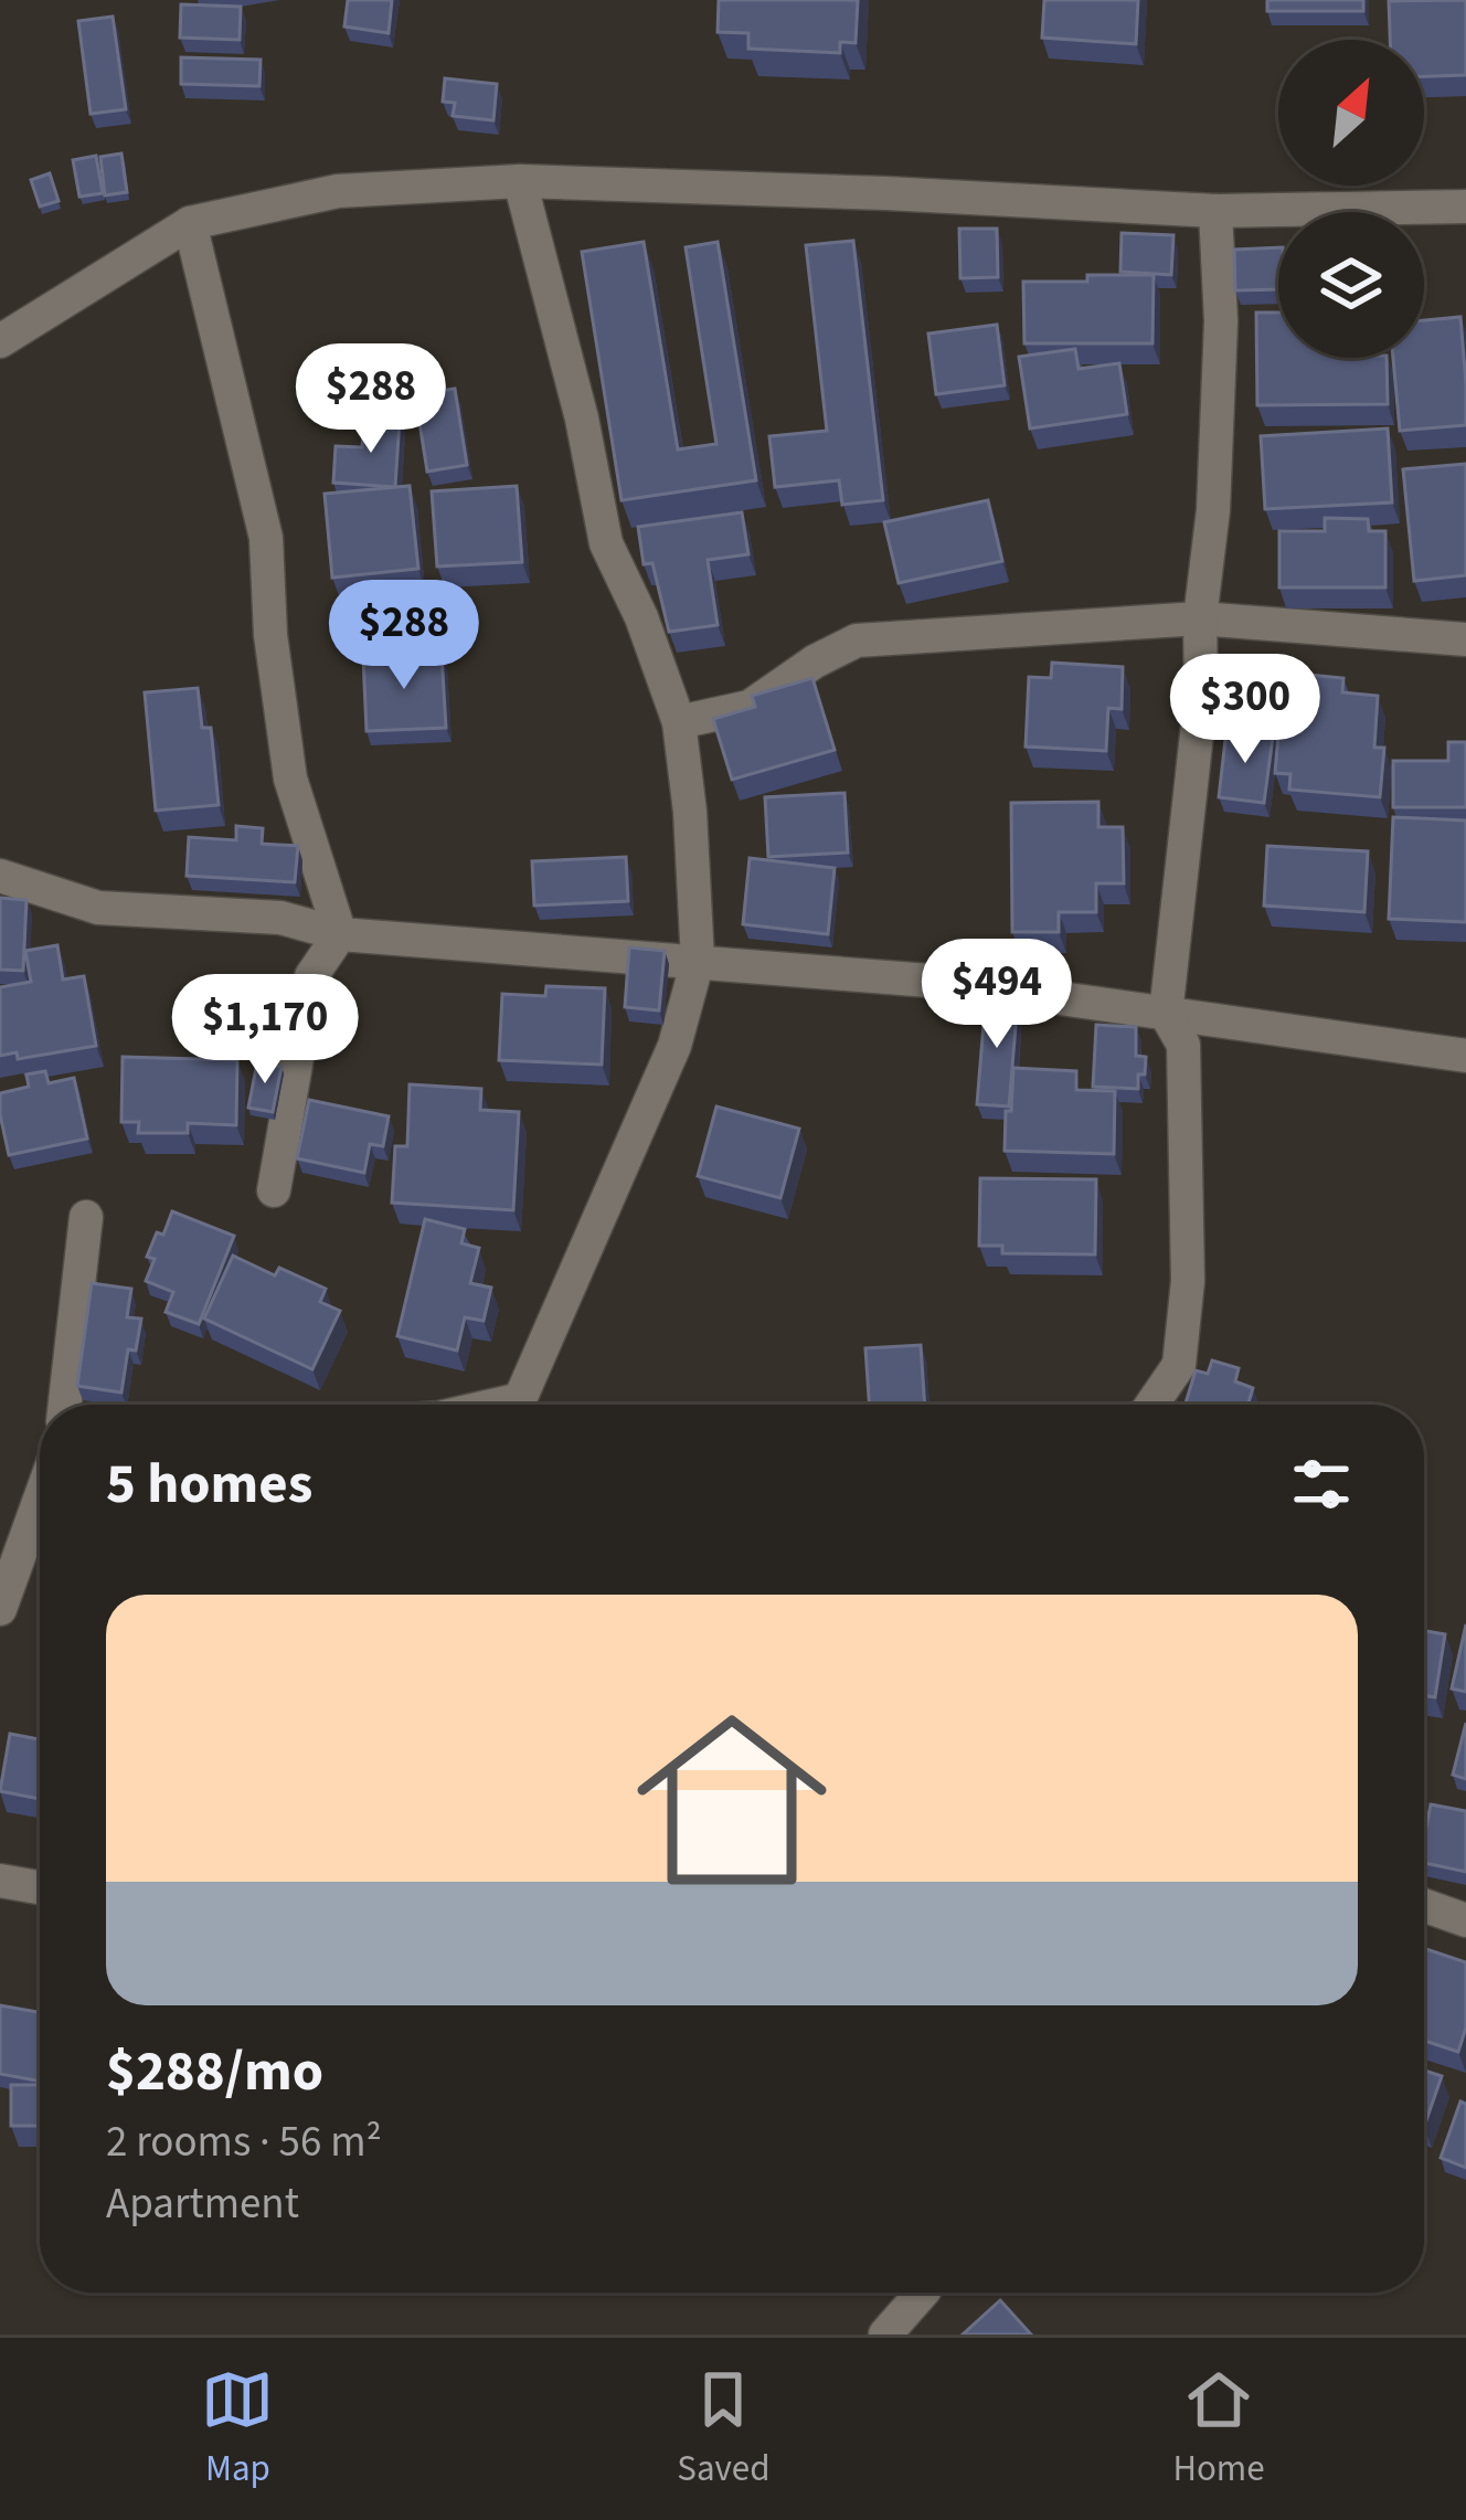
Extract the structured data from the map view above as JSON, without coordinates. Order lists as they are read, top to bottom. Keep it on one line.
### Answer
{"north":"top right","page":{"price":["$288","$288","$300","$494","$1,170"],"heading":"5 homes","list":[{"name":"$288/mo","note":"2 rooms · 56 m² · Apartment"}],"tabs":["Map","Saved","Home"]}}
